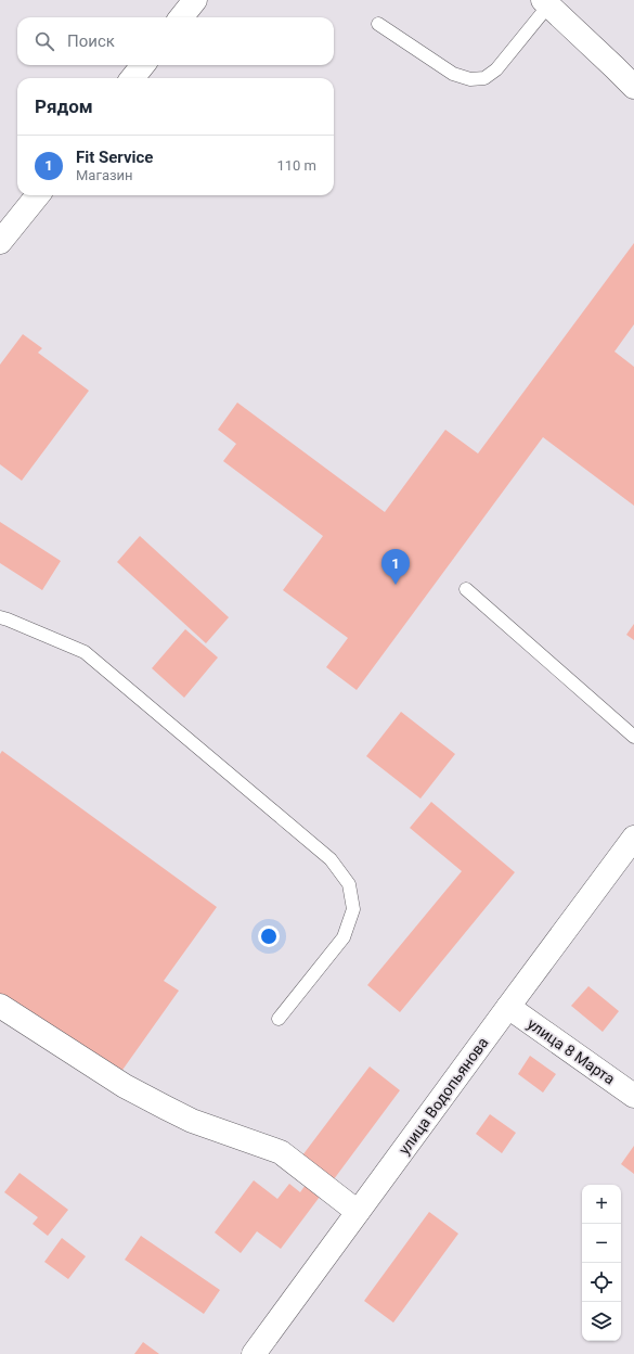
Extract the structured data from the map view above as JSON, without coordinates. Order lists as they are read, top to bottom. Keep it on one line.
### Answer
{"streets":{"street":["улица 8 Марта","улица Водопьянова"]},"crossings":[["улица 8 Марта","улица Водопьянова"]],"page":{"search":"Поиск","heading":"Рядом","list":[{"mark":"1","name":"Fit Service","note":"Магазин","value":"110 m"}],"pins":"1","map_buttons":["+","−"]}}
